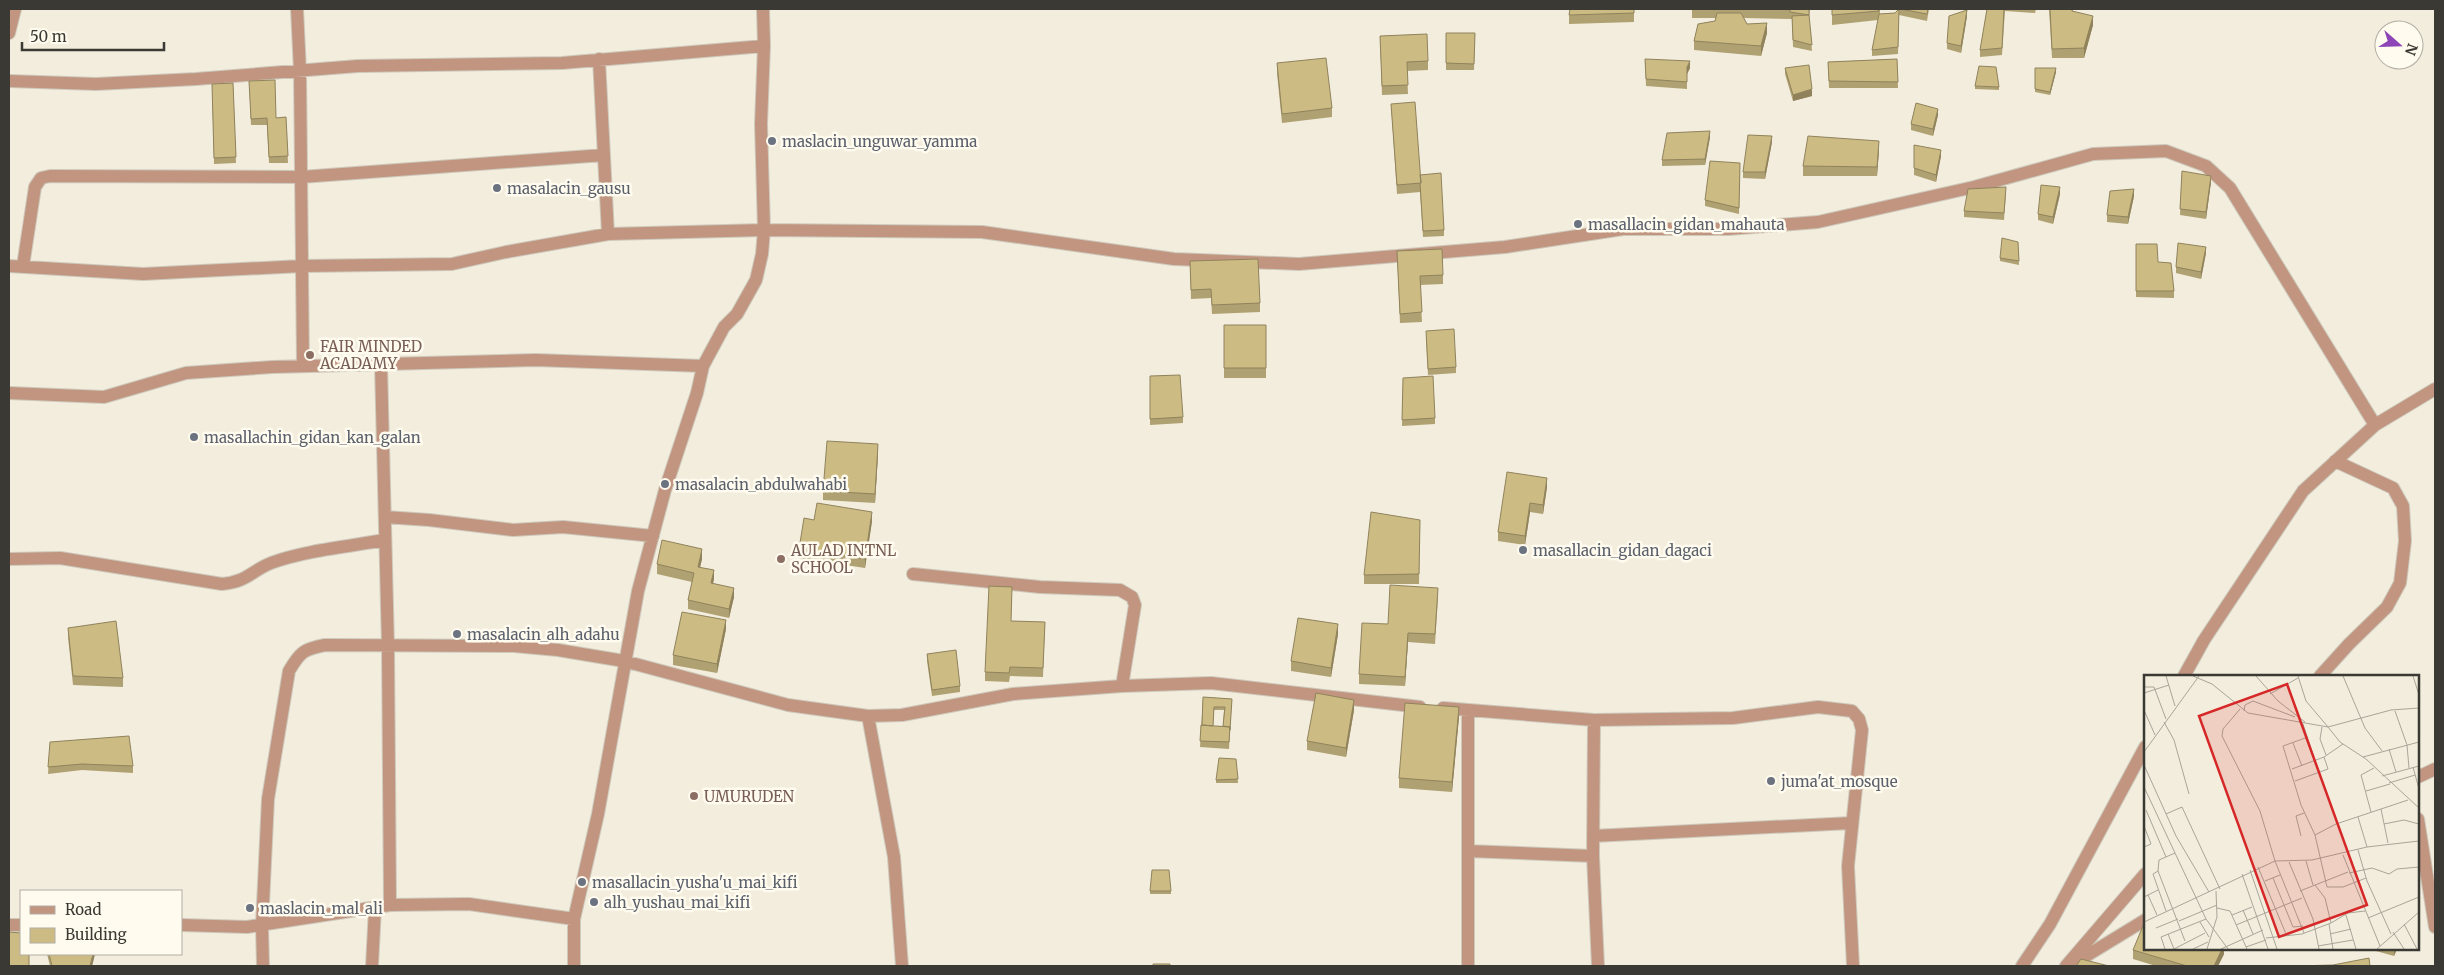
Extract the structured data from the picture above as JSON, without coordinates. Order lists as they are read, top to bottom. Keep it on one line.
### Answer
{"places":["maslacin_unguwar_yamma","masalacin_gausu","masallacin_gidan_mahauta","FAIR MINDED ACADAMY","masallachin_gidan_kan_galan","masalacin_abdulwahabi","masallacin_gidan_dagaci","AULAD INTNL SCHOOL","masalacin_alh_adahu","juma'at_mosque","UMURUDEN","masallacin_yusha'u_mai_kifi","alh_yushau_mai_kifi","maslacin_mal_ali"],"legend":["Road","Building"],"scale_bar":"50 m","north":"right"}
